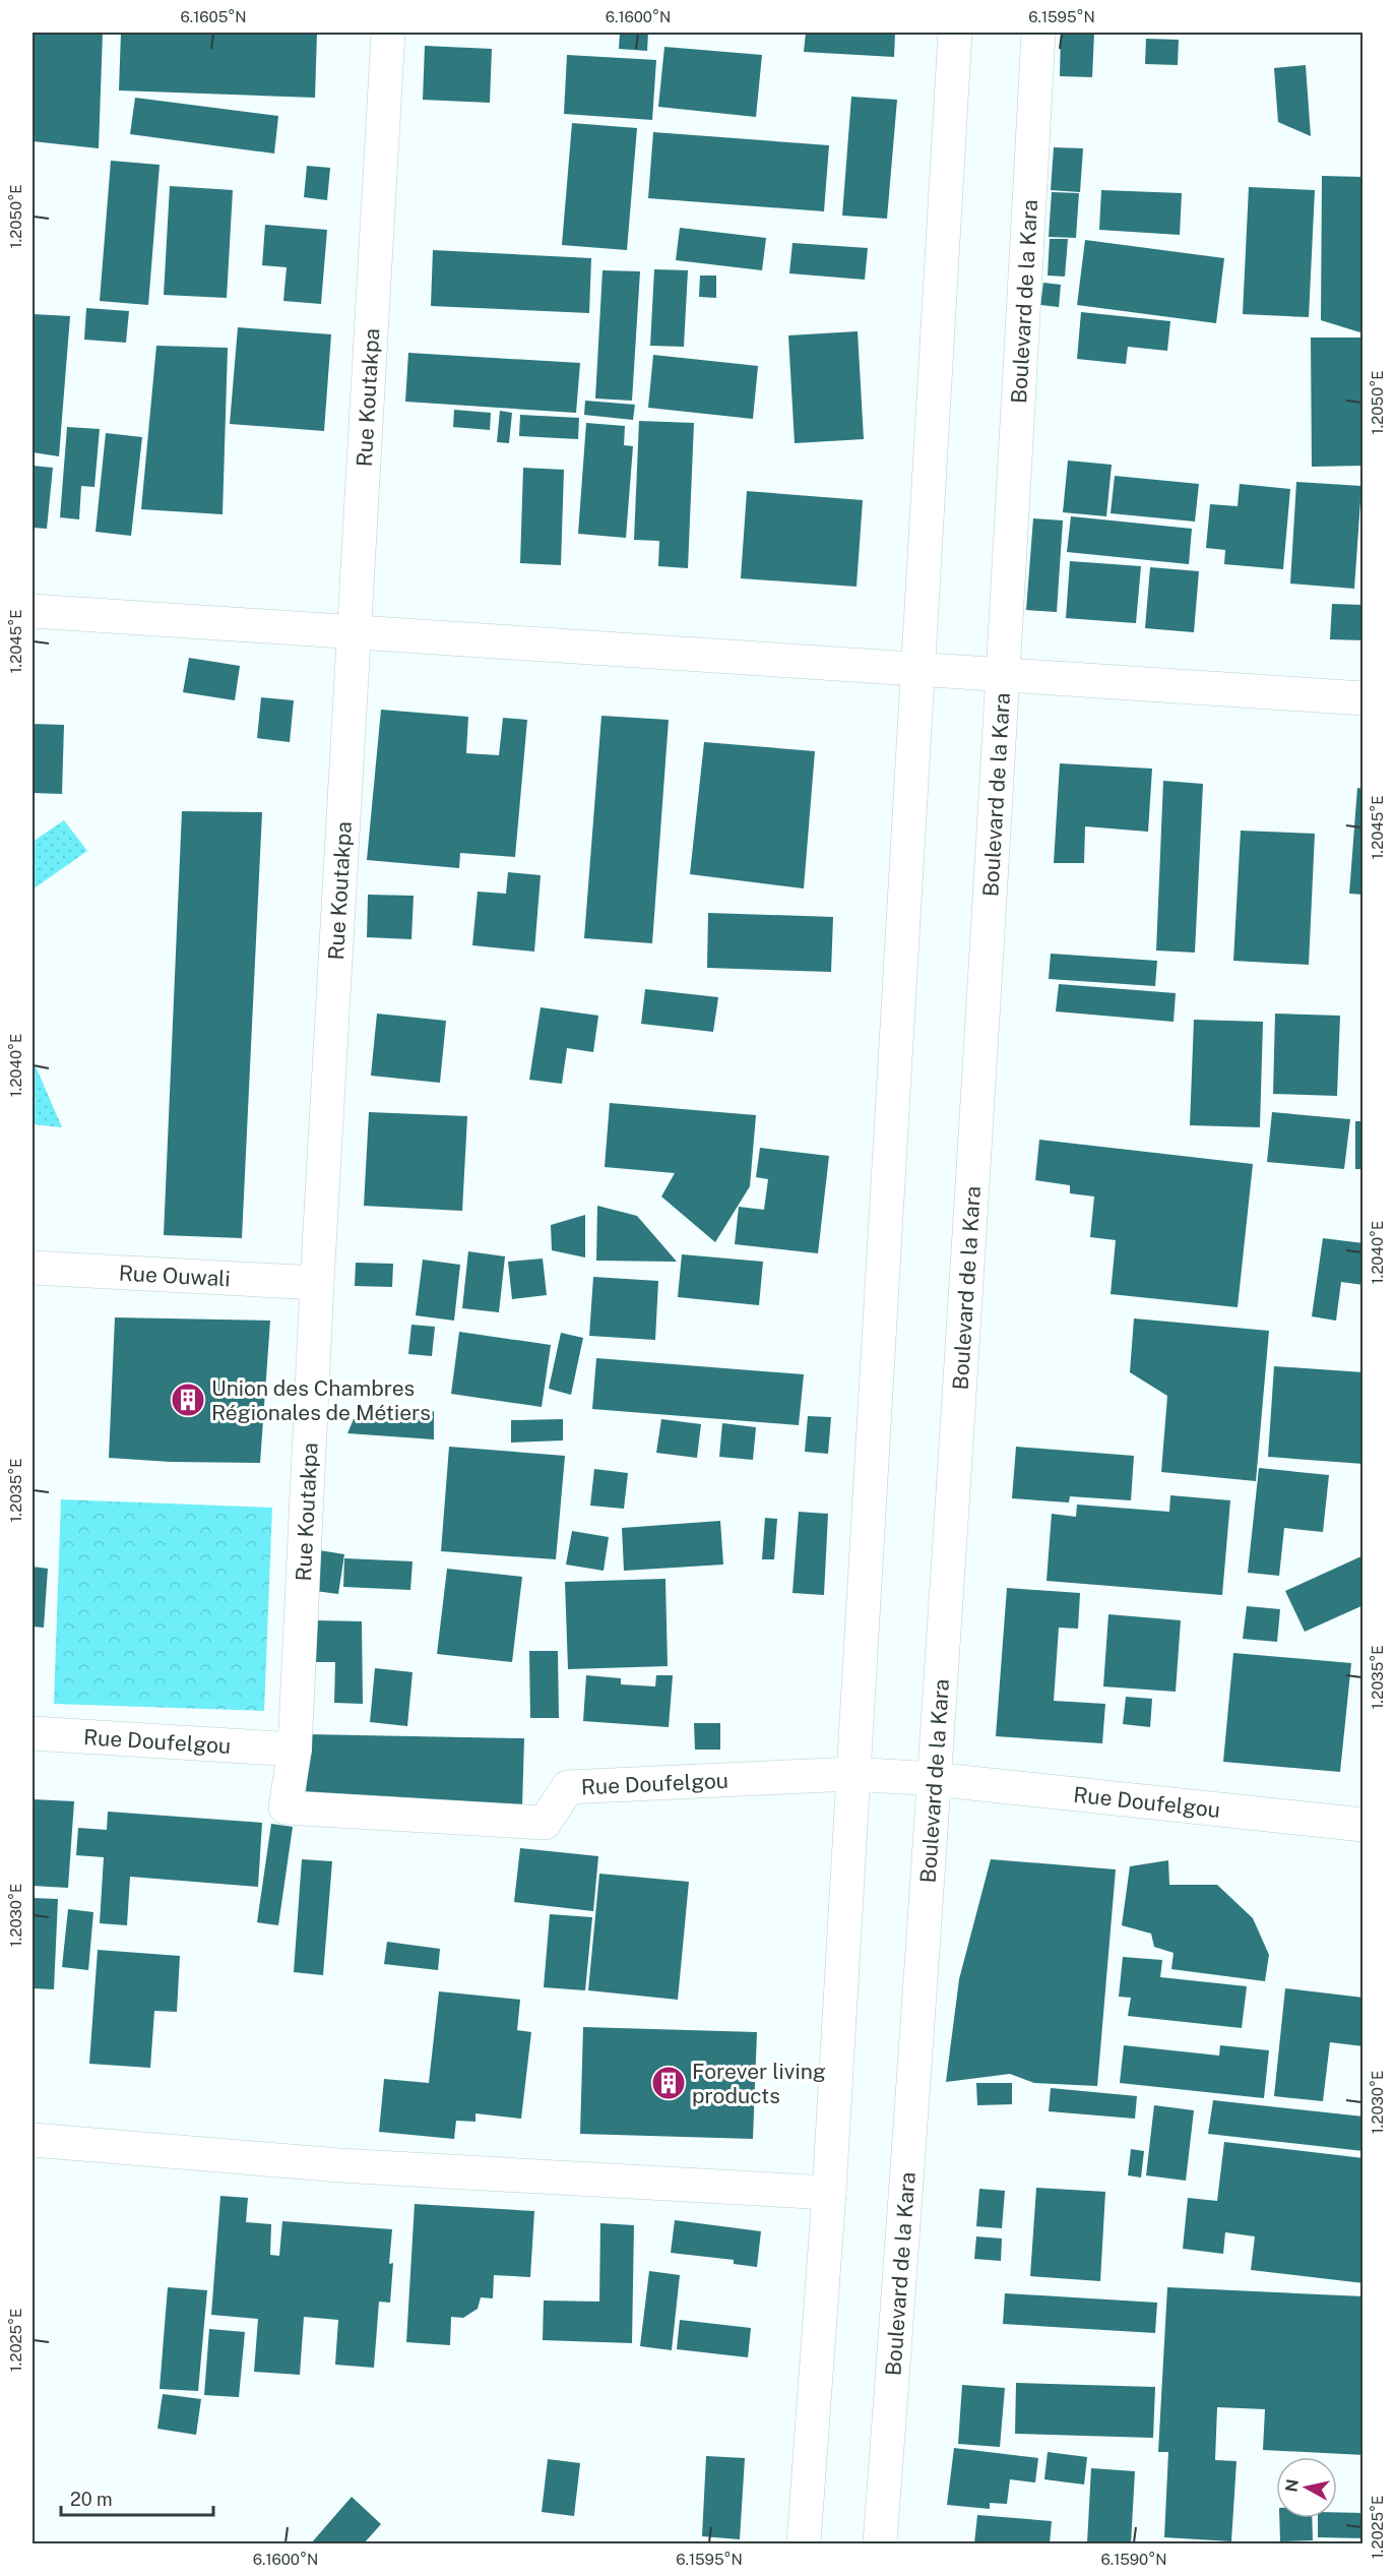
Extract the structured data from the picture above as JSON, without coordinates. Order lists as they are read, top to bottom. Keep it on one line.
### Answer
{"streets":{"street":["Boulevard de la Kara","Rue Koutakpa","Rue Ouwali","Rue Doufelgou"]},"crossings":[["Boulevard de la Kara","Rue Doufelgou"],["Rue Koutakpa","Rue Ouwali"],["Rue Koutakpa","Rue Doufelgou"]],"places":{"building":["Union des Chambres Régionales de Métiers","Forever living products"]},"scale_bar":"20 m","north":"left","coordinates":["6.1605°N","6.1600°N","6.1595°N","1.2050°E","1.2045°E","1.2040°E","1.2035°E","1.2030°E","1.2025°E","6.1590°N"]}
